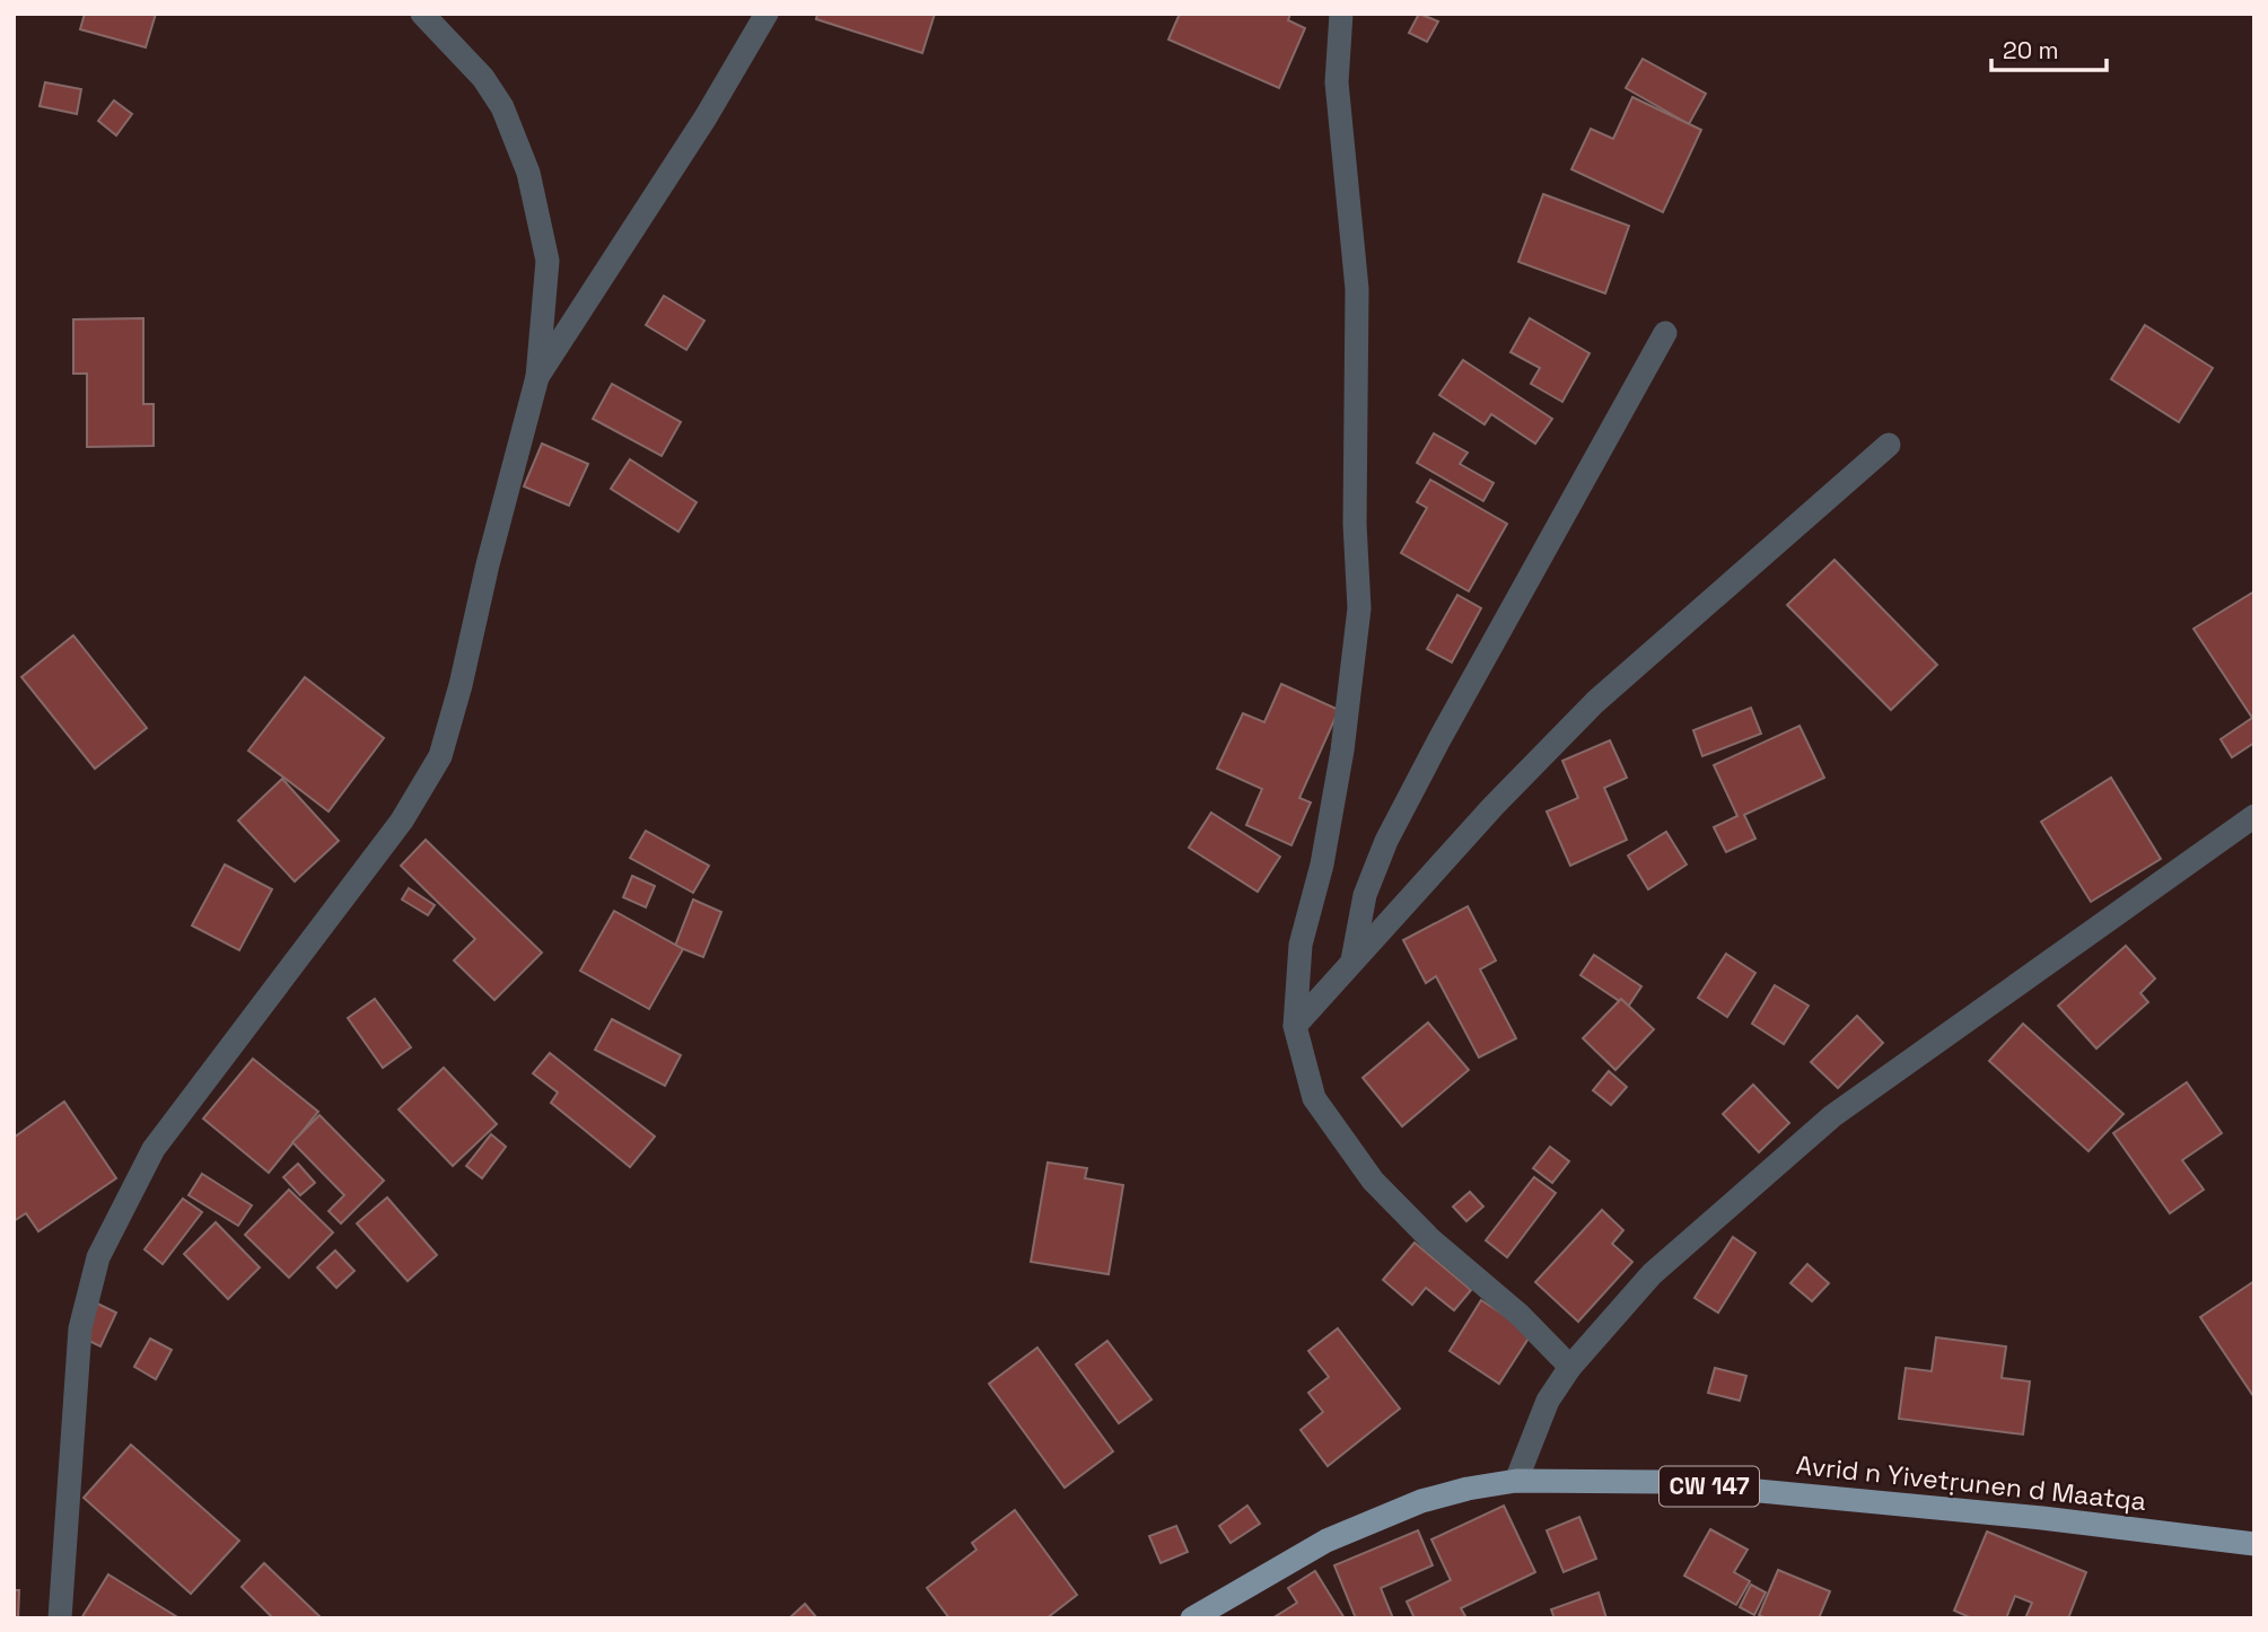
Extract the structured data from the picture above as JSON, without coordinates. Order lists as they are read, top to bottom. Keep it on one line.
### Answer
{"streets":{"main road":["Avrid n Yivetṛunen d Maatqa","CW 147"]},"scale_bar":"20 m"}
